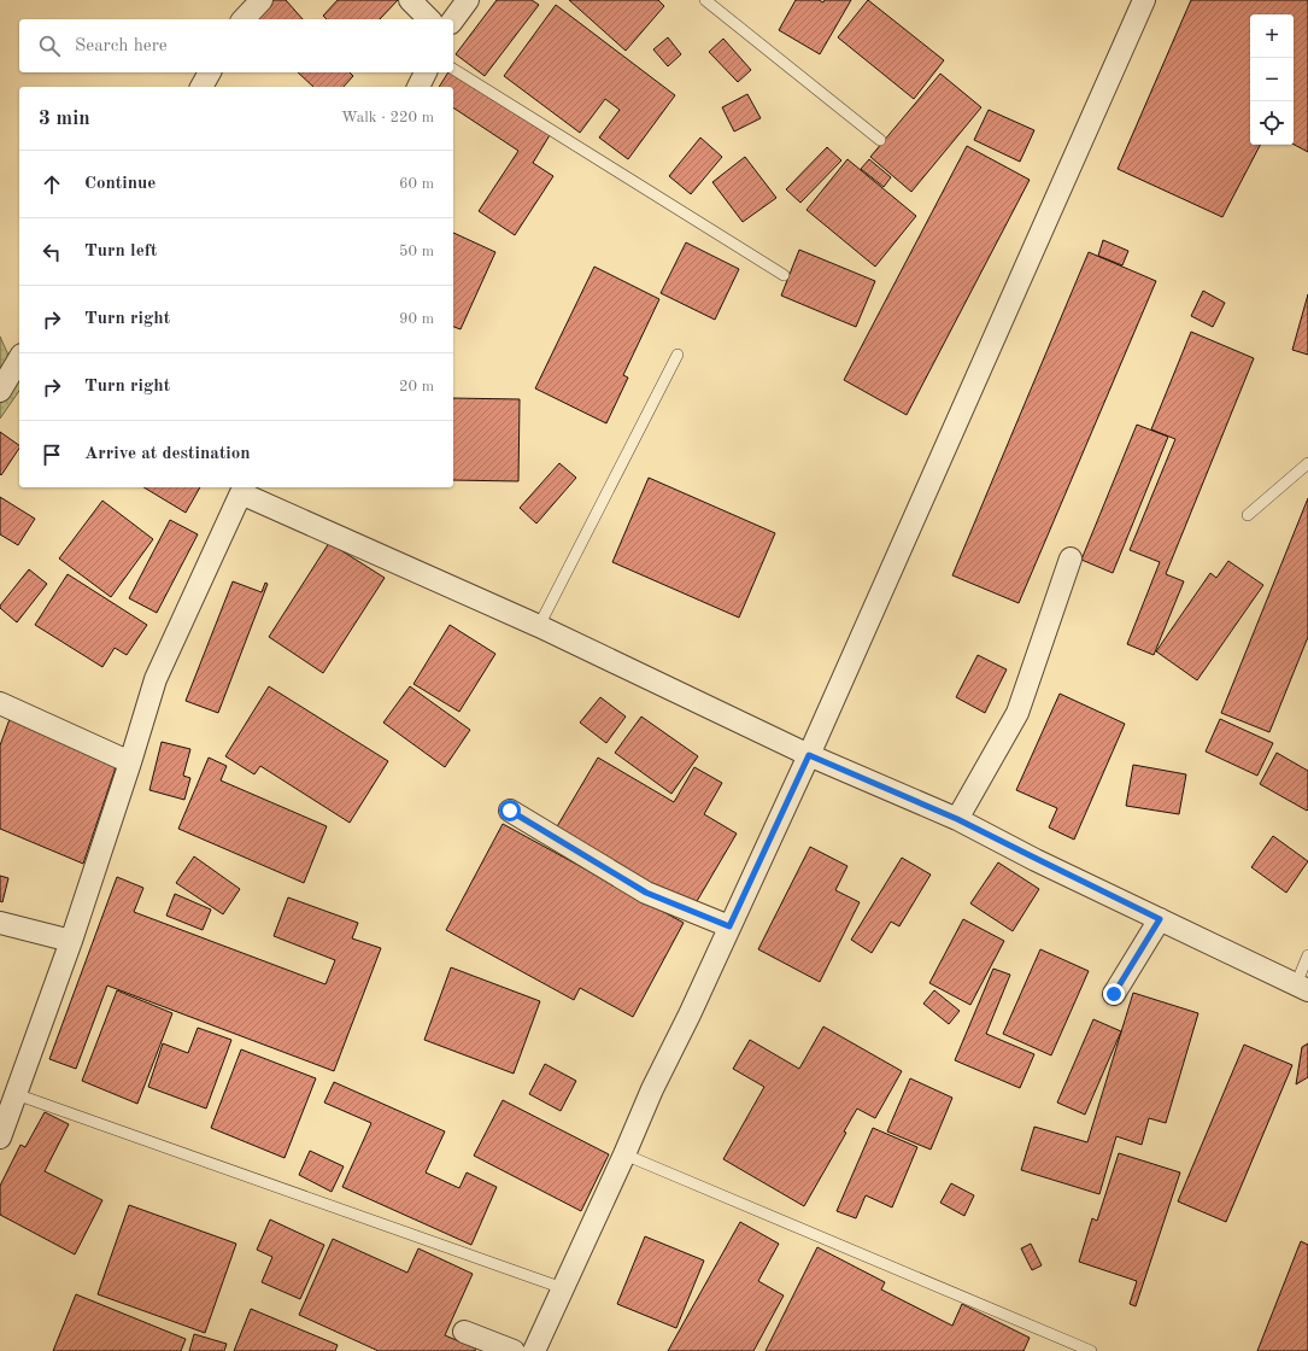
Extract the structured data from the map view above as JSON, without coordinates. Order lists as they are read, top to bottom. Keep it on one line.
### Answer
{"page":{"map_buttons":["+","−"],"search":"Search here","heading":["3 min","Walk · 220 m"],"list":[["Continue","60 m"],["Turn left","50 m"],["Turn right","90 m"],["Turn right","20 m"],"Arrive at destination"]}}
